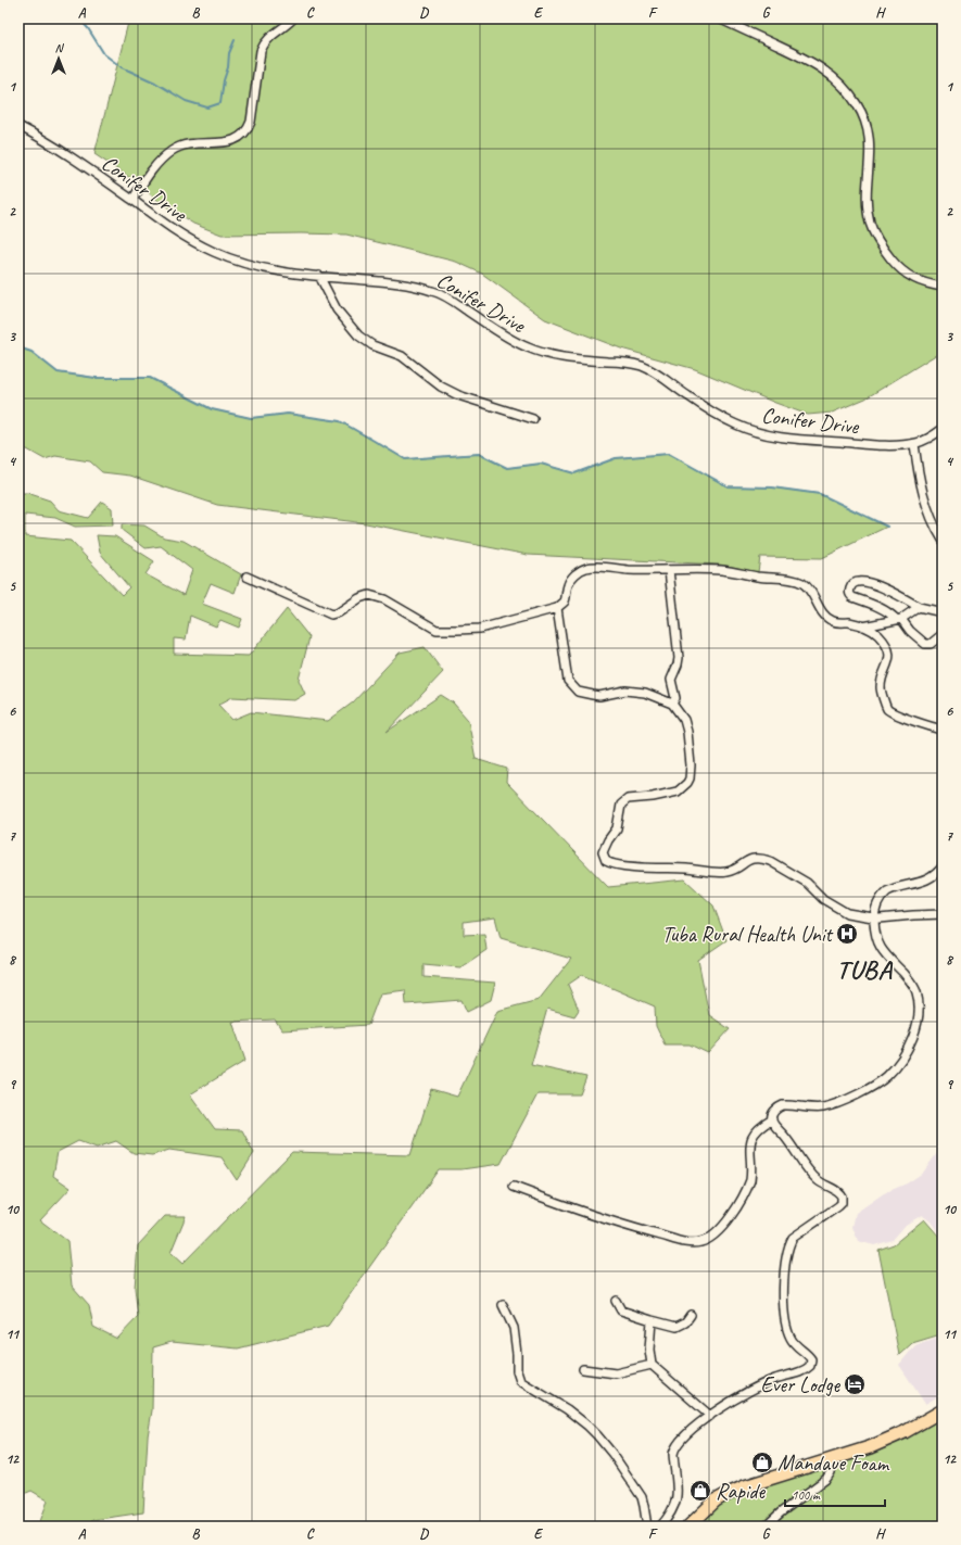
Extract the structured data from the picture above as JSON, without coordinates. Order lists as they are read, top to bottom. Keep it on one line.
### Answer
{"streets":{"street":["Conifer Drive"]},"districts":["TUBA"],"places":{"hospital":["Tuba Rural Health Unit"],"hotel":["Ever Lodge"],"shop":["Mandaue Foam","Rapide"]},"scale_bar":"100 m","north":"top","grid":{"columns":["A","B","C","D","E","F","G","H"],"rows":["1","2","3","4","5","6","7","8","9","10","11","12"]}}
